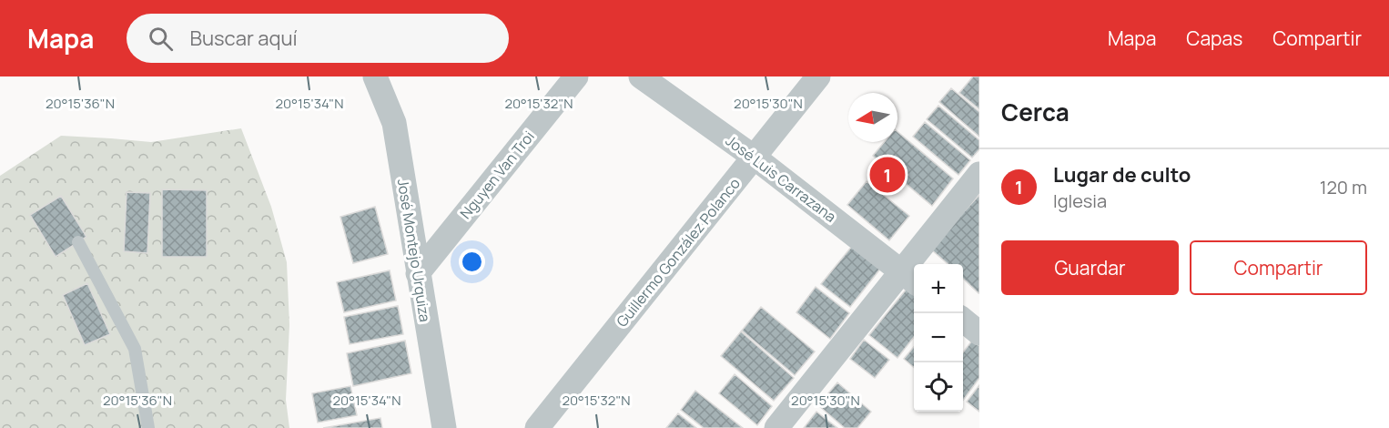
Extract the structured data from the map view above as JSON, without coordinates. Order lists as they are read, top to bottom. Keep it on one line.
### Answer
{"streets":{"street":["Nguyen Van Troi","José Luis Carrazana","José Montejo Urquiza","Guillermo González Polanco"]},"crossings":[["Nguyen Van Troi","José Montejo Urquiza"],["José Luis Carrazana","Guillermo González Polanco"]],"north":"left","page":{"header":"Mapa","search":"Buscar aquí","nav":["Mapa","Capas","Compartir"],"heading":"Cerca","list":[{"mark":"1","name":"Lugar de culto","note":"Iglesia","value":"120 m"}],"pins":"1","buttons":["Guardar","Compartir"],"map_buttons":["+","−"]},"coordinates":["20°15'36\"N","20°15'34\"N","20°15'32\"N","20°15'30\"N"]}
